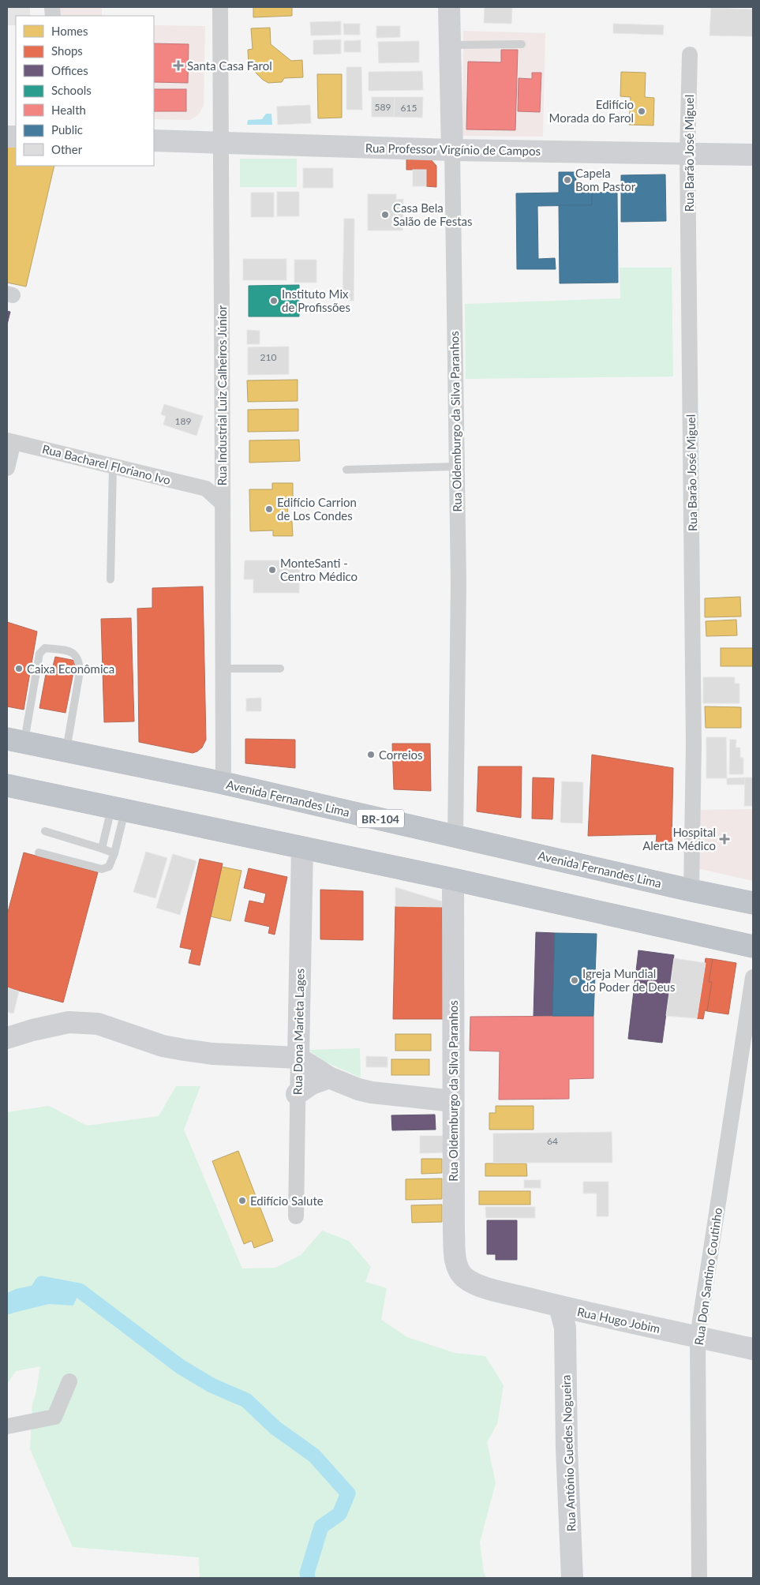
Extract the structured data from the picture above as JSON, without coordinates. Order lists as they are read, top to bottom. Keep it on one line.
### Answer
{"streets":{"highway":["Avenida Fernandes Lima","BR-104"],"street":["Rua Professor Virgínio de Campos","Rua Barão José Miguel","Rua Industrial Luiz Calheiros Júnior","Rua Oldemburgo da Silva Paranhos","Rua Bacharel Floriano Ivo","Rua Dona Marieta Lages","Rua Don Santino Coutinho","Rua Hugo Jobim","Rua Antônio Guedes Nogueira"]},"crossings":[["Rua Professor Virgínio de Campos","Rua Barão José Miguel"],["Rua Professor Virgínio de Campos","Rua Industrial Luiz Calheiros Júnior"],["Rua Professor Virgínio de Campos","Rua Oldemburgo da Silva Paranhos"],["Rua Barão José Miguel","Avenida Fernandes Lima"],["Rua Industrial Luiz Calheiros Júnior","Rua Bacharel Floriano Ivo"],["Rua Industrial Luiz Calheiros Júnior","Avenida Fernandes Lima"],["Rua Oldemburgo da Silva Paranhos","Avenida Fernandes Lima"],["Rua Oldemburgo da Silva Paranhos","Rua Hugo Jobim"],["Rua Don Santino Coutinho","Rua Hugo Jobim"],["Rua Hugo Jobim","Rua Antônio Guedes Nogueira"]],"places":{"health":["Santa Casa Farol","Hospital Alerta Médico"],"other":["Edifício Morada do Farol","Capela Bom Pastor","Casa Bela Salão de Festas","Instituto Mix de Profissões","Edifício Carrion de Los Condes","MonteSanti - Centro Médico","Caixa Econômica","Correios","Igreja Mundial do Poder de Deus","Edifício Salute"]},"house_numbers":["589","615","210","189","64"],"legend":["Homes","Shops","Offices","Schools","Health","Public","Other"]}
